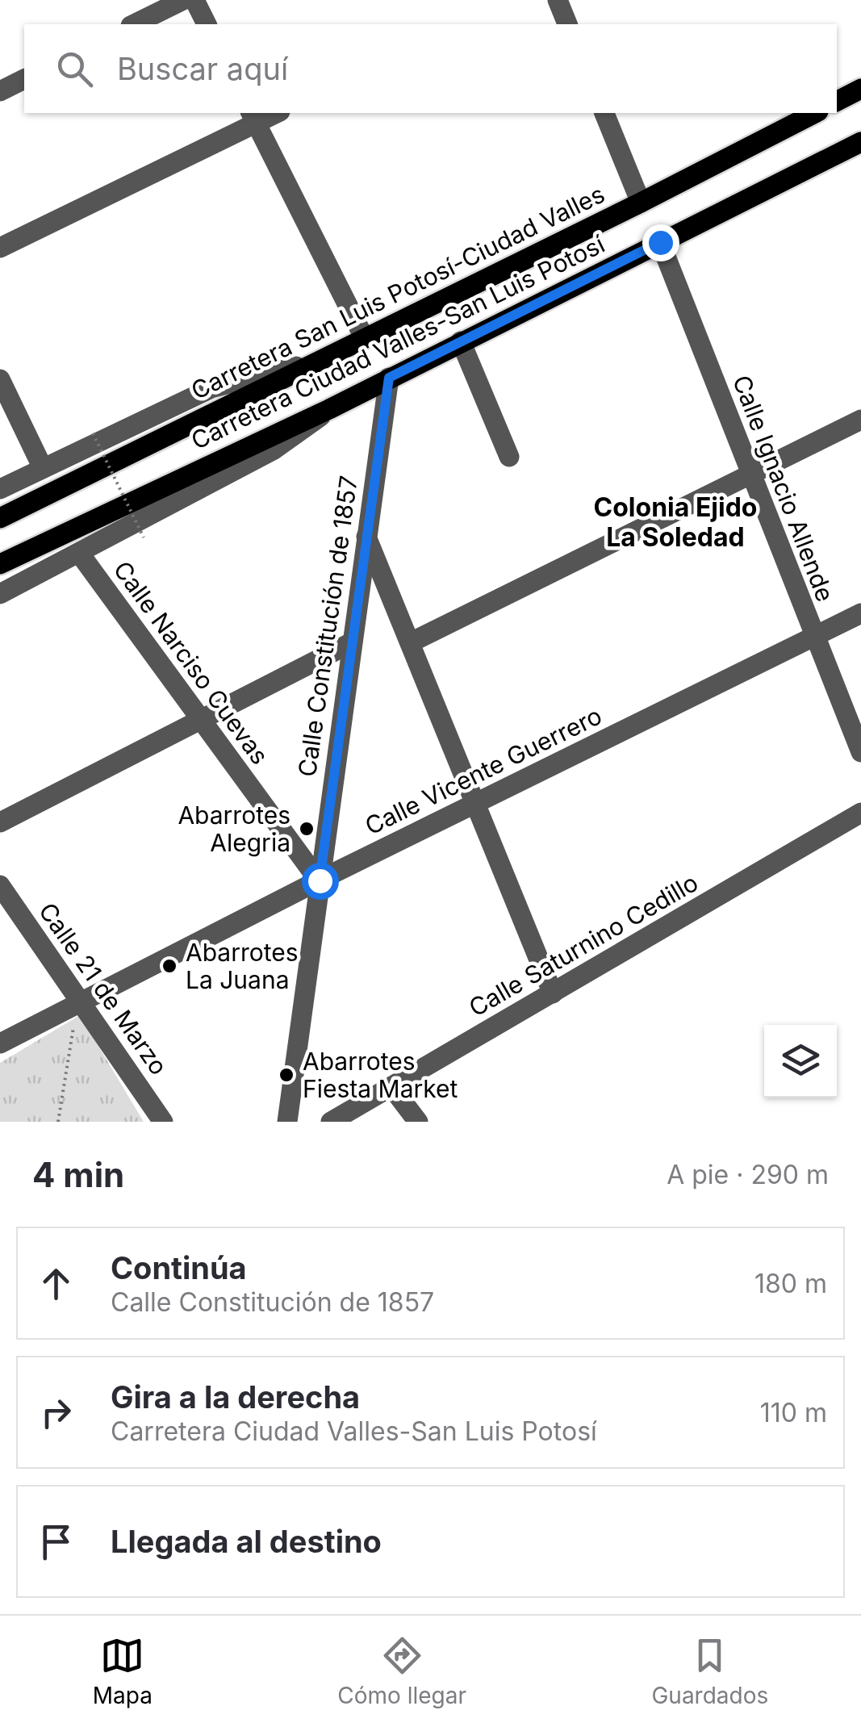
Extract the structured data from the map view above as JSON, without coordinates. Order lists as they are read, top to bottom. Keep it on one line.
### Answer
{"streets":{"main road":["Carretera San Luis Potosí-Ciudad Valles","Carretera Ciudad Valles-San Luis Potosí"],"street":["Calle Ignacio Allende","Calle Constitución de 1857","Calle Narciso Cuevas","Calle Vicente Guerrero","Calle Saturnino Cedillo","Calle 21 de Marzo"]},"crossings":[["Carretera Ciudad Valles-San Luis Potosí","Calle Ignacio Allende"],["Carretera Ciudad Valles-San Luis Potosí","Calle Constitución de 1857"],["Calle Ignacio Allende","Calle Vicente Guerrero"],["Calle Constitución de 1857","Calle Narciso Cuevas"],["Calle Constitución de 1857","Calle Vicente Guerrero"],["Calle Narciso Cuevas","Calle Vicente Guerrero"],["Calle Vicente Guerrero","Calle 21 de Marzo"]],"districts":["Colonia Ejido La Soledad"],"places":["Abarrotes Alegria","Abarrotes La Juana","Abarrotes Fiesta Market"],"page":{"search":"Buscar aquí","heading":["4 min","A pie · 290 m"],"list":[["Continúa","Calle Constitución de 1857","180 m"],["Gira a la derecha","Carretera Ciudad Valles-San Luis Potosí","110 m"],"Llegada al destino"],"nav":["Mapa","Cómo llegar","Guardados"]}}
